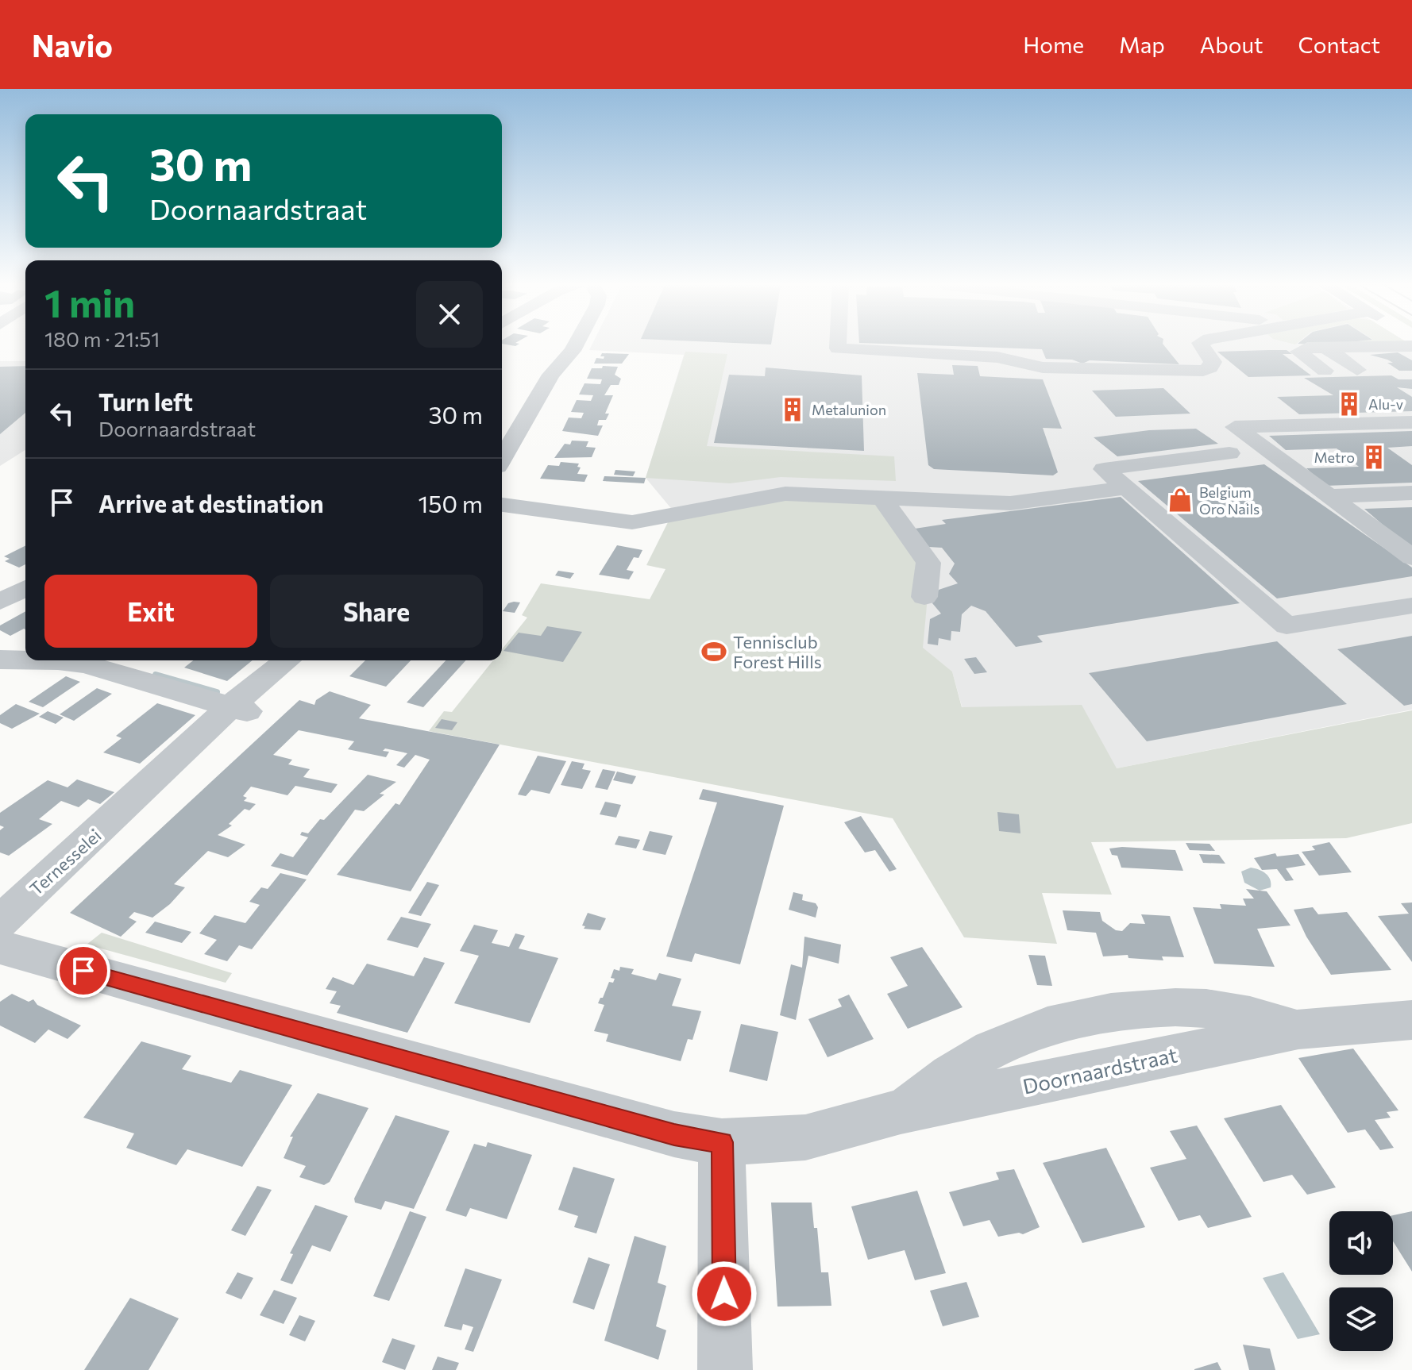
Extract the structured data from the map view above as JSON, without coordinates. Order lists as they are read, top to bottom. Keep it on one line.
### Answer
{"streets":{"street":["Ternesselei","Doornaardstraat"]},"places":{"building":["Alu-v","Metalunion","Metro"],"shop":["Belgium Oro Nails"],"sports":["Tennisclub Forest Hills"]},"page":{"header":"Navio","nav":["Home","Map","About","Contact"],"turn":["30 m","Doornaardstraat"],"heading":["1 min","180 m · 21:51"],"list":[{"name":"Turn left","note":"Doornaardstraat","value":"30 m"},{"name":"Arrive at destination","value":"150 m"}],"buttons":["Exit","Share"]}}
